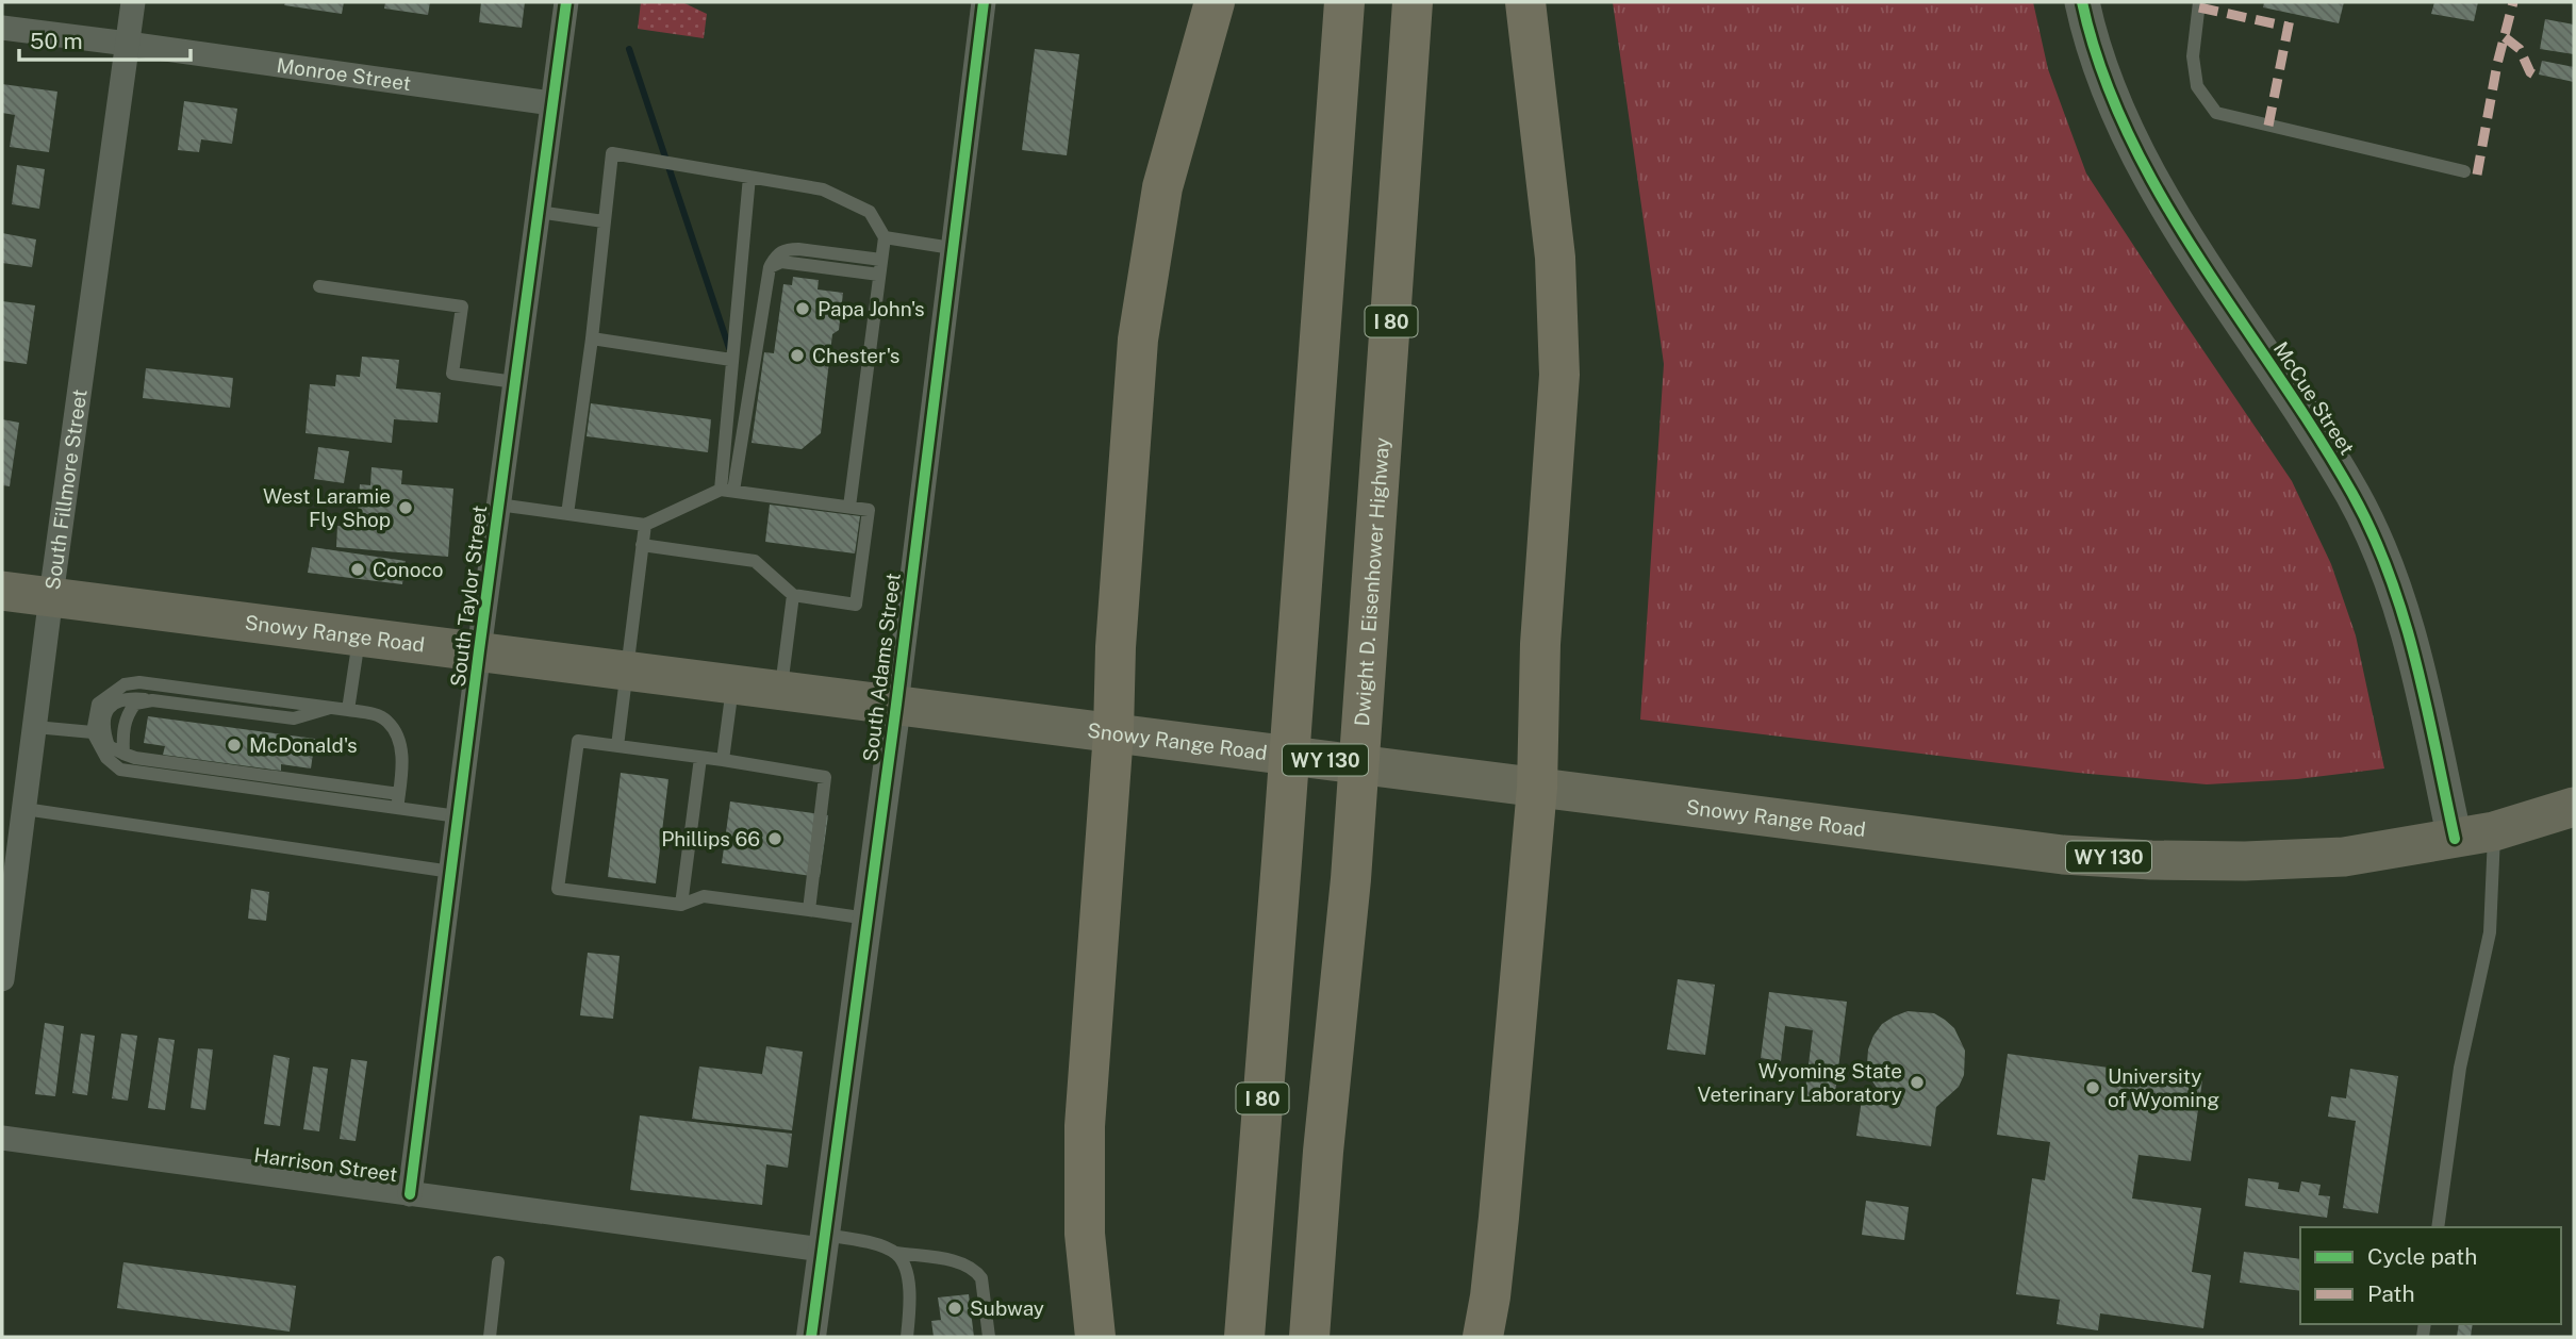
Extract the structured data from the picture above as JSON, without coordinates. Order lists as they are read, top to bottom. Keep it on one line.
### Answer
{"streets":{"highway":["I 80","Dwight D. Eisenhower Highway"],"main road":["McCue Street","Snowy Range Road","WY 130"],"street":["Monroe Street","South Fillmore Street","South Taylor Street","South Adams Street","Harrison Street"]},"crossings":[["Monroe Street","South Fillmore Street"],["Monroe Street","South Taylor Street"],["McCue Street","Snowy Range Road"],["South Fillmore Street","Snowy Range Road"],["South Taylor Street","Snowy Range Road"],["South Taylor Street","Harrison Street"],["Snowy Range Road","South Adams Street"],["South Adams Street","Harrison Street"]],"places":["Papa John's","Chester's","West Laramie Fly Shop","Conoco","McDonald's","Phillips 66","Wyoming State Veterinary Laboratory","University of Wyoming","Subway"],"legend":["Cycle path","Path"],"scale_bar":"50 m"}
